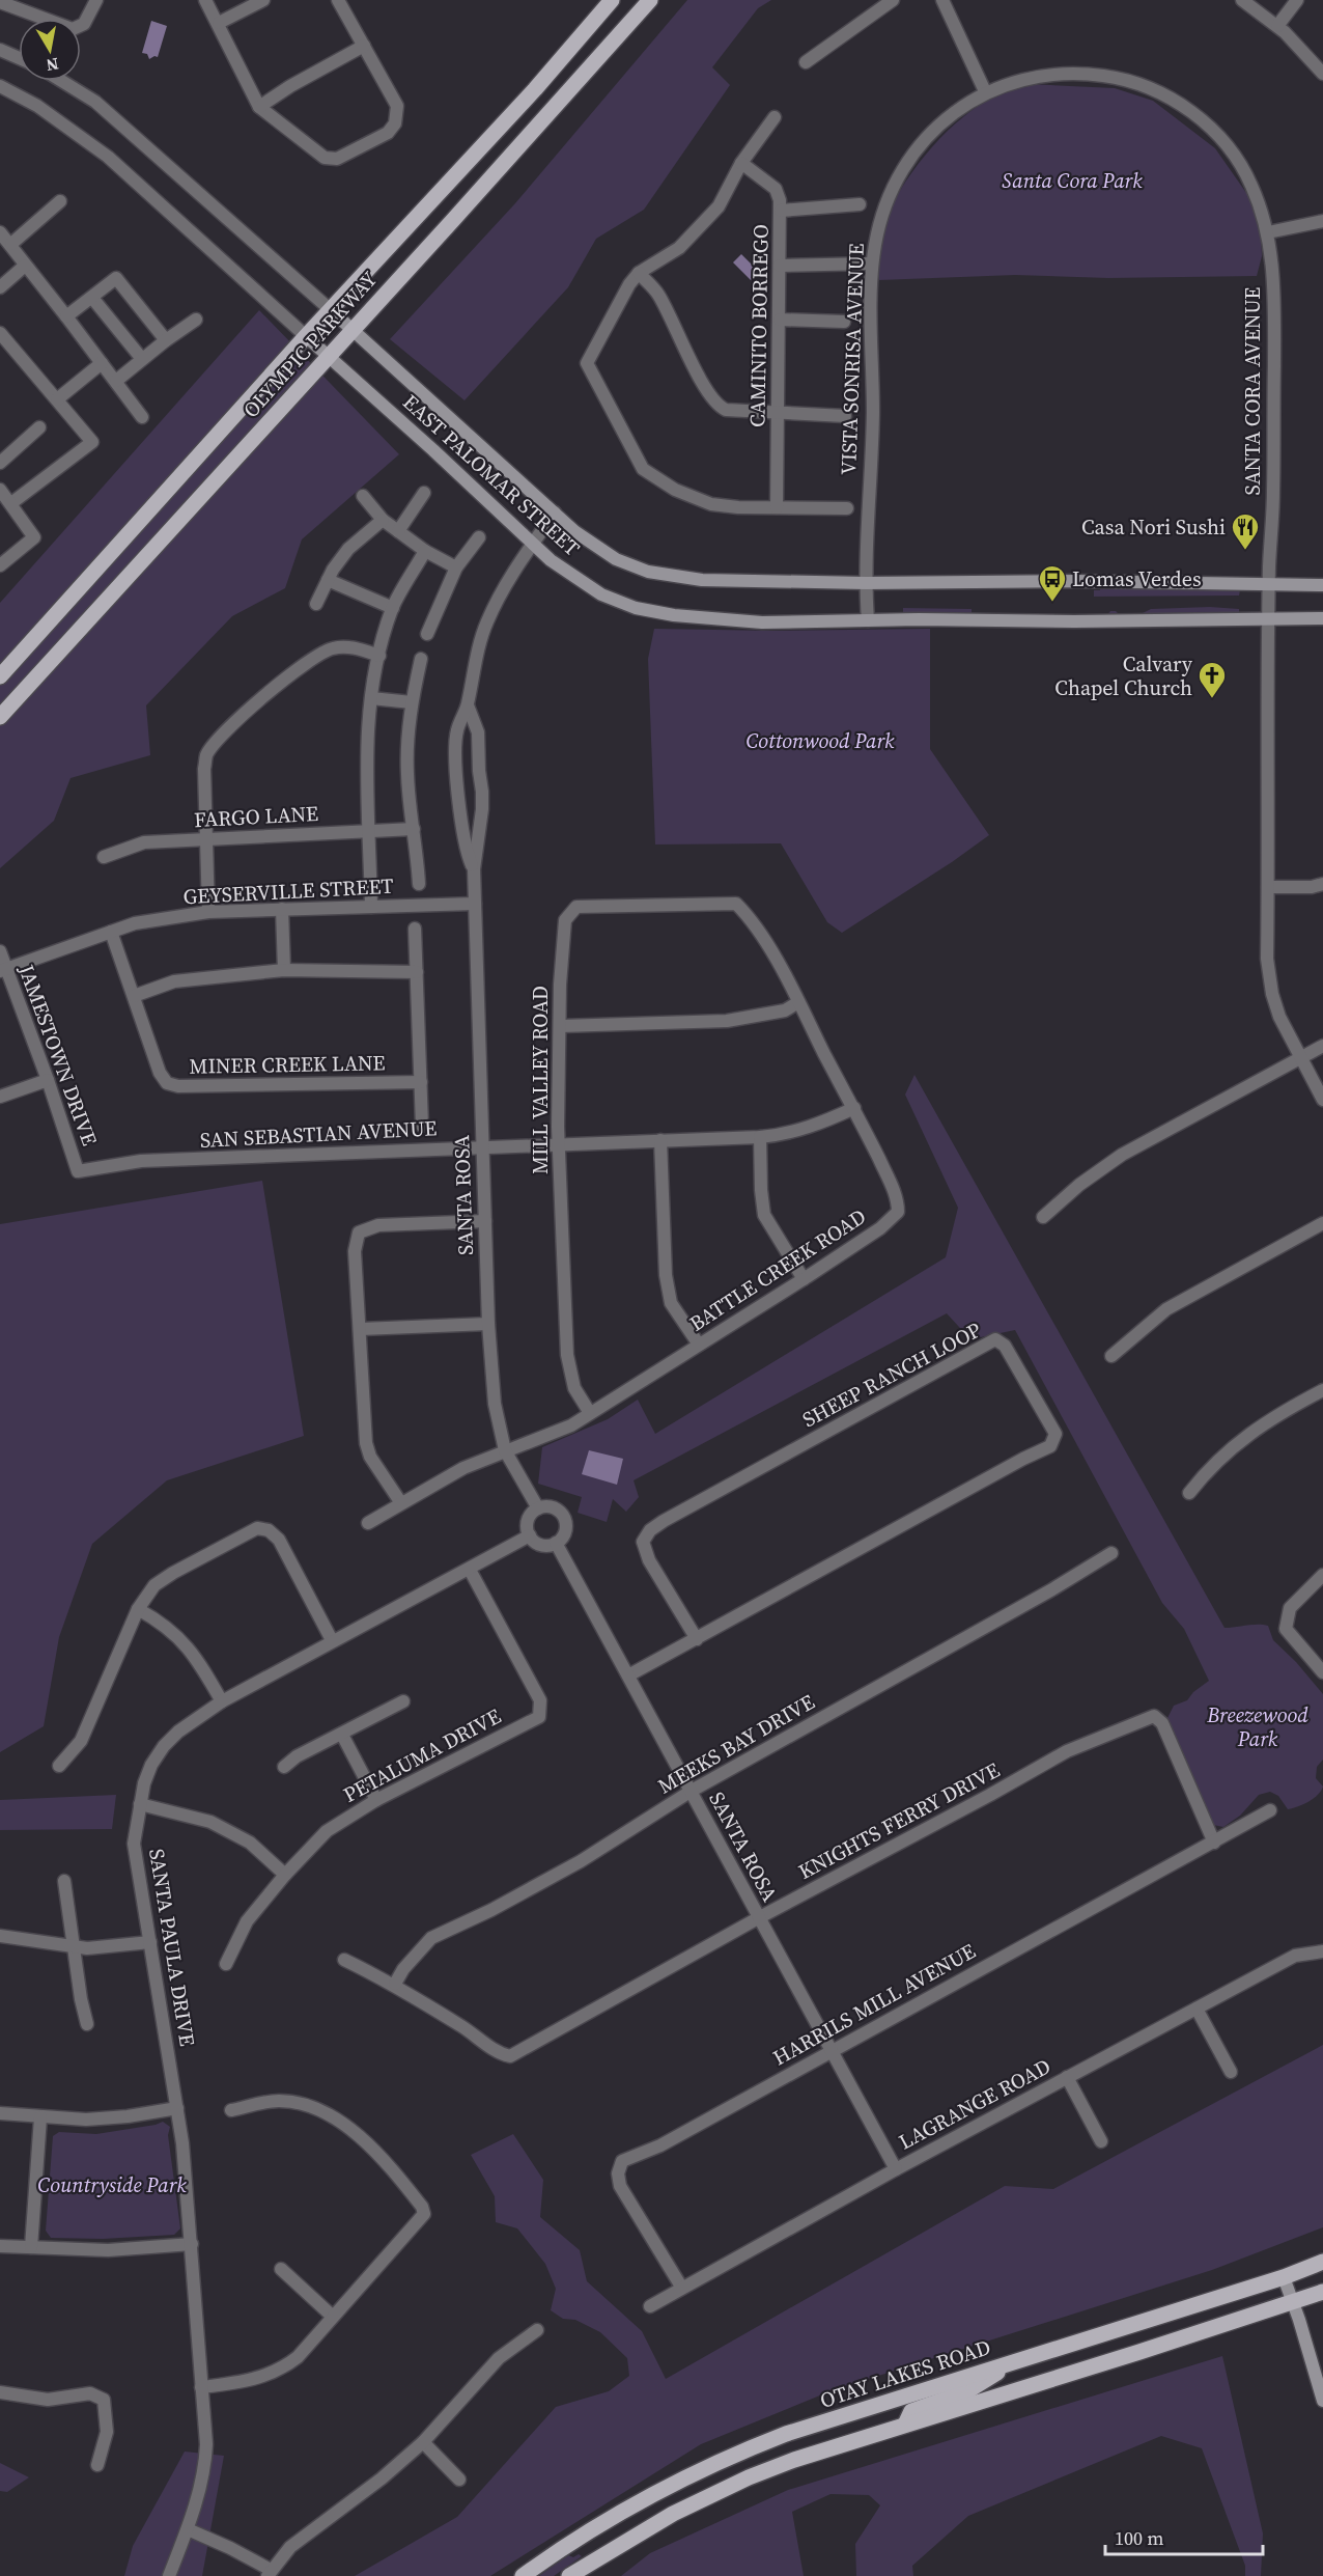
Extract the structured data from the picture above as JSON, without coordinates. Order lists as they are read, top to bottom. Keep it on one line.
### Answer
{"streets":{"main road":["OLYMPIC PARKWAY","EAST PALOMAR STREET","OTAY LAKES ROAD"],"street":["CAMINITO BORREGO","VISTA SONRISA AVENUE","SANTA CORA AVENUE","FARGO LANE","GEYSERVILLE STREET","JAMESTOWN DRIVE","MINER CREEK LANE","MILL VALLEY ROAD","SAN SEBASTIAN AVENUE","SANTA ROSA","BATTLE CREEK ROAD","SHEEP RANCH LOOP","MEEKS BAY DRIVE","PETALUMA DRIVE","KNIGHTS FERRY DRIVE","SANTA PAULA DRIVE","HARRILS MILL AVENUE","LAGRANGE ROAD"]},"crossings":[["OLYMPIC PARKWAY","EAST PALOMAR STREET"],["VISTA SONRISA AVENUE","SANTA CORA AVENUE"],["VISTA SONRISA AVENUE","EAST PALOMAR STREET"],["SANTA CORA AVENUE","EAST PALOMAR STREET"],["EAST PALOMAR STREET","SANTA ROSA"],["GEYSERVILLE STREET","JAMESTOWN DRIVE"],["GEYSERVILLE STREET","MINER CREEK LANE"],["GEYSERVILLE STREET","SANTA ROSA"],["JAMESTOWN DRIVE","SAN SEBASTIAN AVENUE"],["MILL VALLEY ROAD","SAN SEBASTIAN AVENUE"],["MILL VALLEY ROAD","BATTLE CREEK ROAD"],["SAN SEBASTIAN AVENUE","SANTA ROSA"],["SAN SEBASTIAN AVENUE","BATTLE CREEK ROAD"],["SANTA ROSA","BATTLE CREEK ROAD"],["SANTA ROSA","SHEEP RANCH LOOP"],["SANTA ROSA","MEEKS BAY DRIVE"],["SANTA ROSA","KNIGHTS FERRY DRIVE"],["SANTA ROSA","SANTA PAULA DRIVE"],["SANTA ROSA","HARRILS MILL AVENUE"],["SANTA ROSA","LAGRANGE ROAD"],["MEEKS BAY DRIVE","KNIGHTS FERRY DRIVE"],["PETALUMA DRIVE","SANTA PAULA DRIVE"],["KNIGHTS FERRY DRIVE","HARRILS MILL AVENUE"],["HARRILS MILL AVENUE","LAGRANGE ROAD"]],"parks":["Santa Cora Park","Cottonwood Park","Breezewood Park","Countryside Park"],"places":{"restaurant":["Casa Nori Sushi"],"bus stop":["Lomas Verdes"],"church":["Calvary Chapel Church"]},"scale_bar":"100 m","north":"bottom"}
